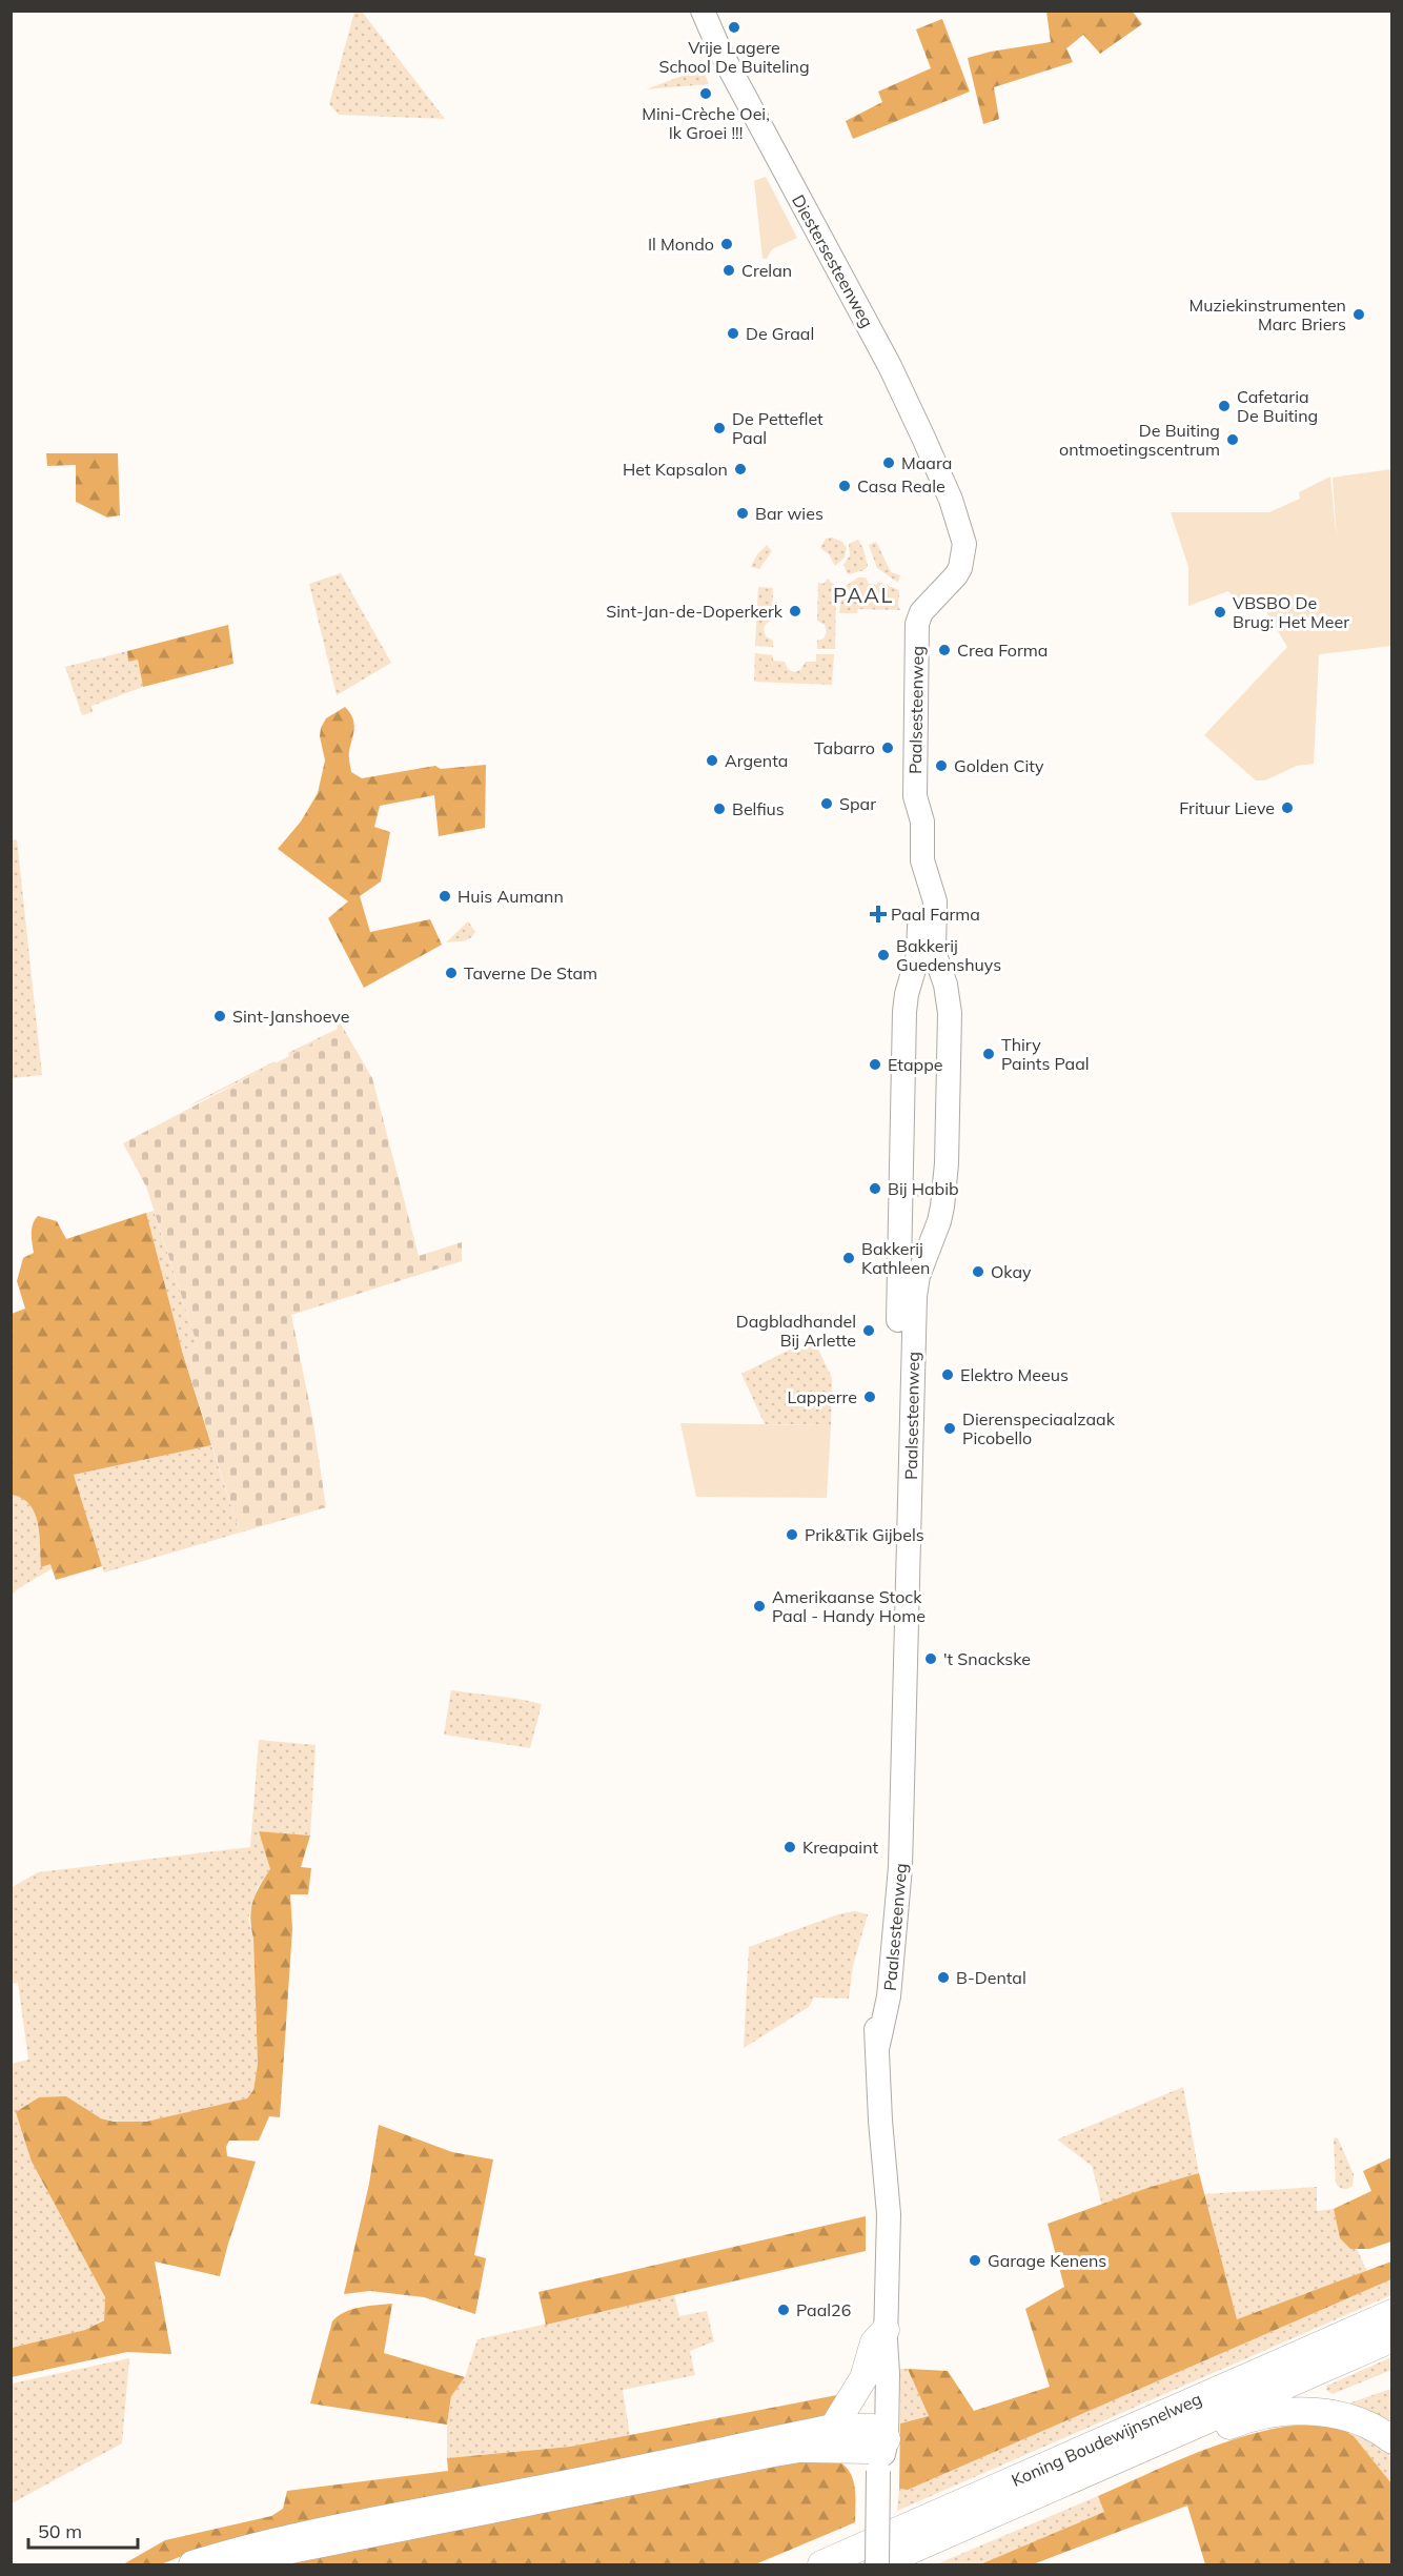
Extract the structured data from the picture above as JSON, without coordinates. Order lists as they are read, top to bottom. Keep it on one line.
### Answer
{"streets":{"highway":["Koning Boudewijnsnelweg"],"main road":["Diestersesteenweg","Paalsesteenweg"]},"crossings":[["Diestersesteenweg","Paalsesteenweg"],["Paalsesteenweg","Koning Boudewijnsnelweg"]],"districts":["PAAL"],"places":{"other":["Vrije Lagere School De Buiteling","Mini-Crèche Oei, Ik Groei !!!","Il Mondo","Crelan","Muziekinstrumenten Marc Briers","De Graal","Cafetaria De Buiting","De Petteflet Paal","De Buiting ontmoetingscentrum","Maara","Het Kapsalon","Casa Reale","Bar wies","Sint-Jan-de-Doperkerk","VBSBO De Brug: Het Meer","Crea Forma","Tabarro","Argenta","Golden City","Spar","Frituur Lieve","Belfius","Huis Aumann","Bakkerij Guedenshuys","Taverne De Stam","Sint-Janshoeve","Thiry Paints Paal","Etappe","Bij Habib","Bakkerij Kathleen","Okay","Dagbladhandel Bij Arlette","Elektro Meeus","Lapperre","Dierenspeciaalzaak Picobello","Prik&Tik Gijbels","Amerikaanse Stock Paal - Handy Home","'t Snackske","Kreapaint","B-Dental","Garage Kenens","Paal26"],"health":["Paal Farma"]},"scale_bar":"50 m"}
